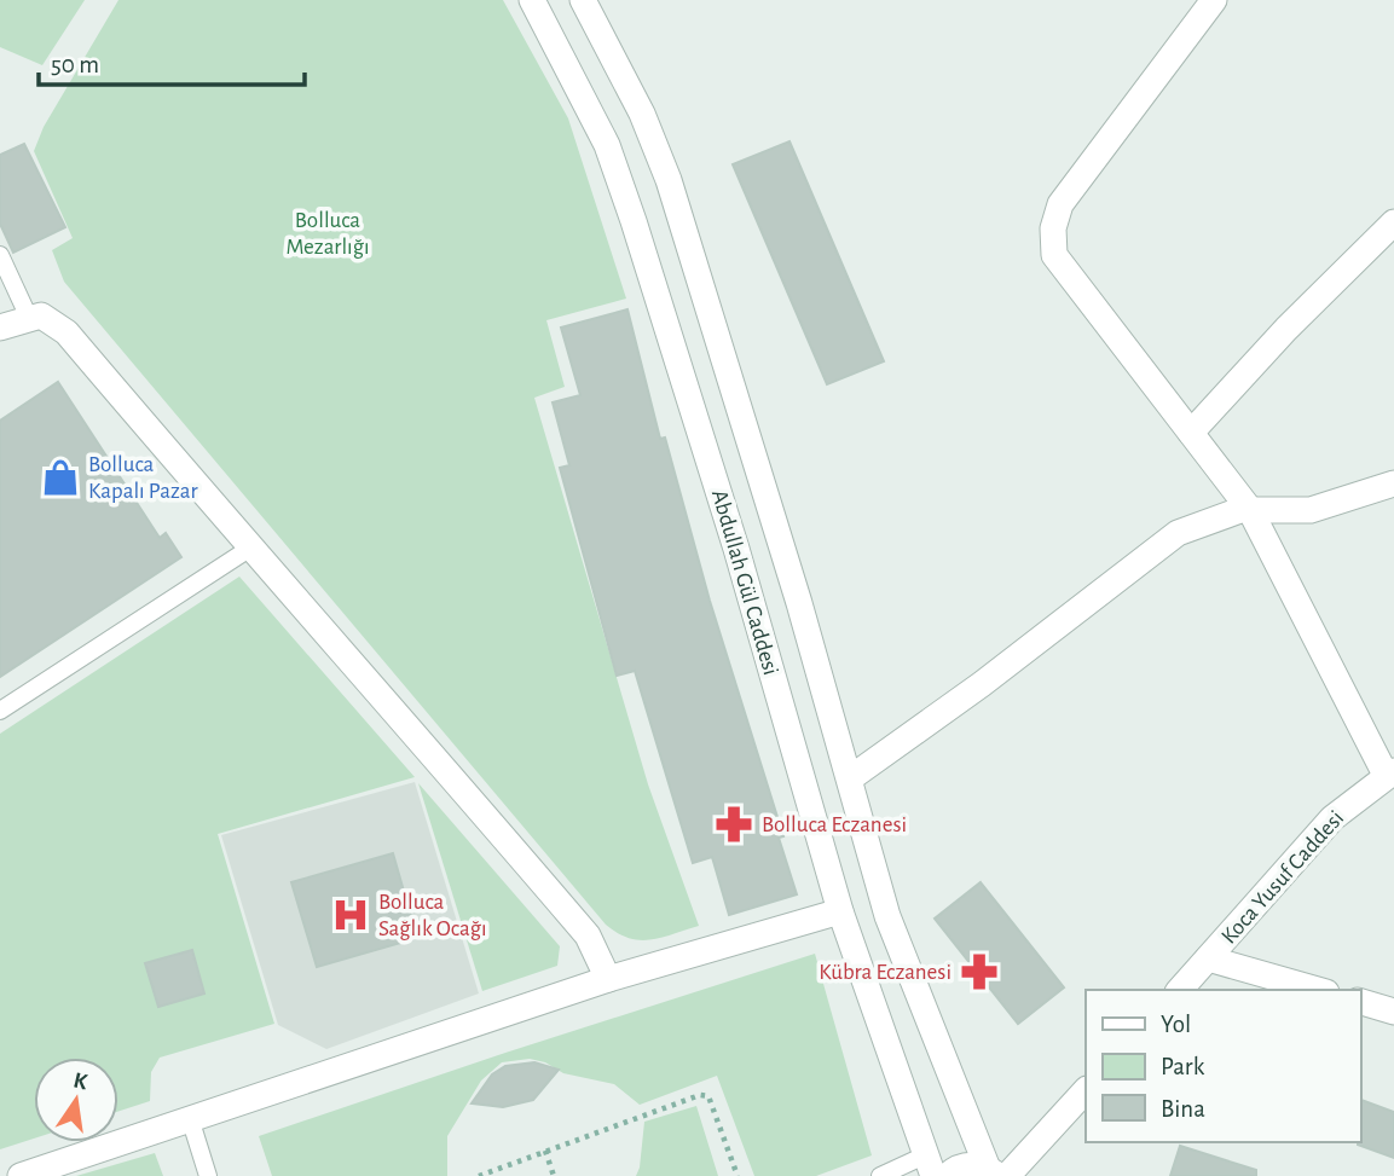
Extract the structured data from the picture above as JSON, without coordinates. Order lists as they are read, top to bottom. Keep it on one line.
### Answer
{"streets":{"street":["Abdullah Gül Caddesi","Koca Yusuf Caddesi"]},"parks":["Bolluca Mezarlığı"],"places":{"shop":["Bolluca Kapalı Pazar"],"pharmacy":["Bolluca Eczanesi","Kübra Eczanesi"],"hospital":["Bolluca Sağlık Ocağı"]},"legend":["Yol","Park","Bina"],"scale_bar":"50 m","north":"top"}
